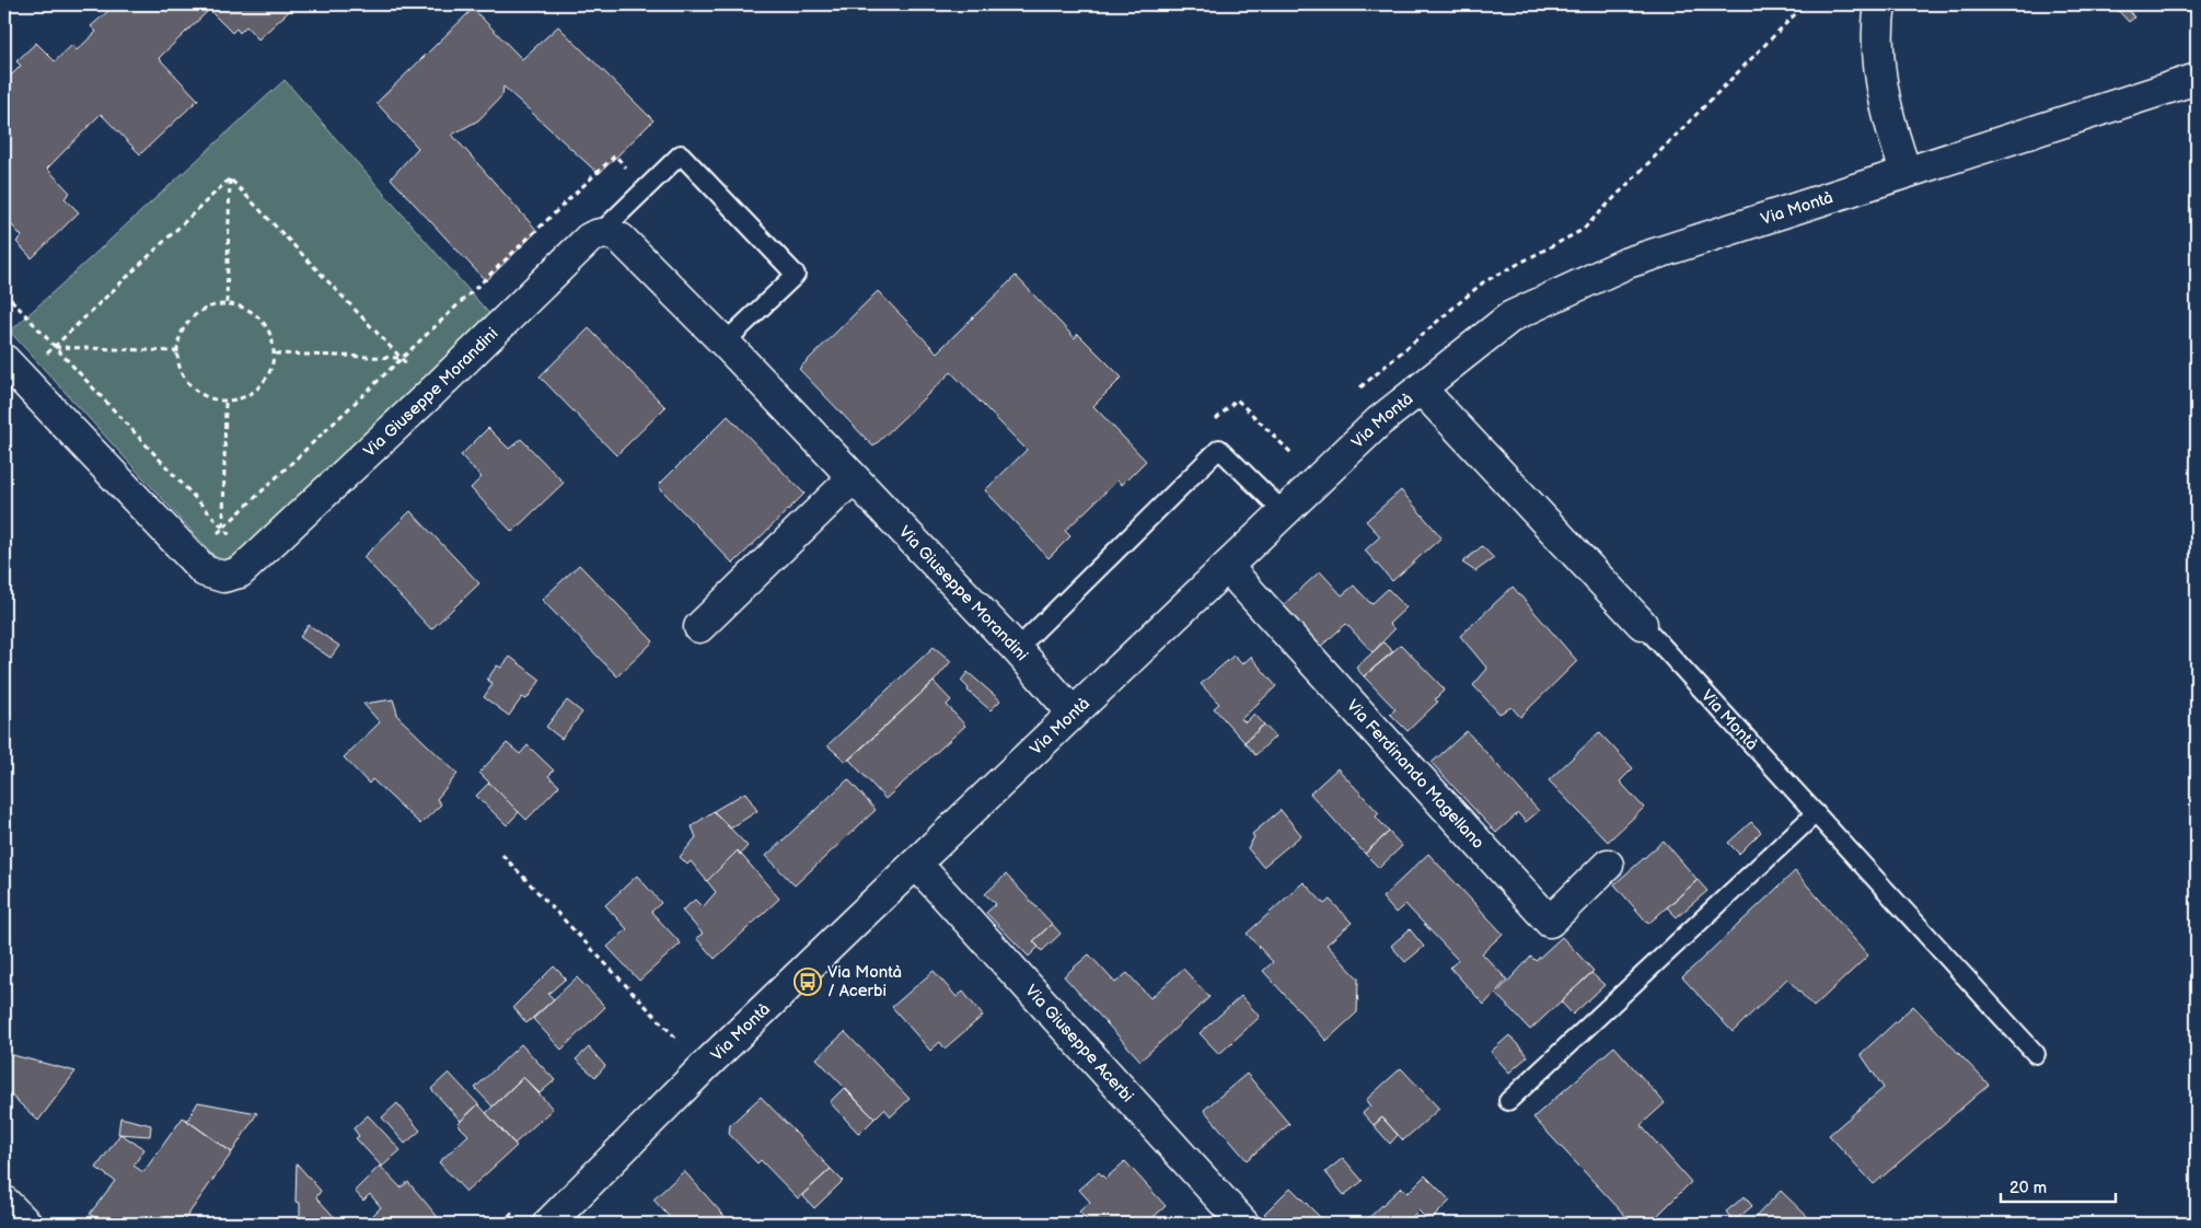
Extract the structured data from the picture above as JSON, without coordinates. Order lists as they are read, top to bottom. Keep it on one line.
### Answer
{"streets":{"street":["Via Montà","Via Giuseppe Morandini","Via Ferdinando Magellano","Via Giuseppe Acerbi"]},"crossings":[["Via Montà","Via Giuseppe Morandini"],["Via Montà","Via Ferdinando Magellano"],["Via Montà","Via Giuseppe Acerbi"]],"places":{"bus stop":["Via Montà / Acerbi"]},"scale_bar":"20 m"}
